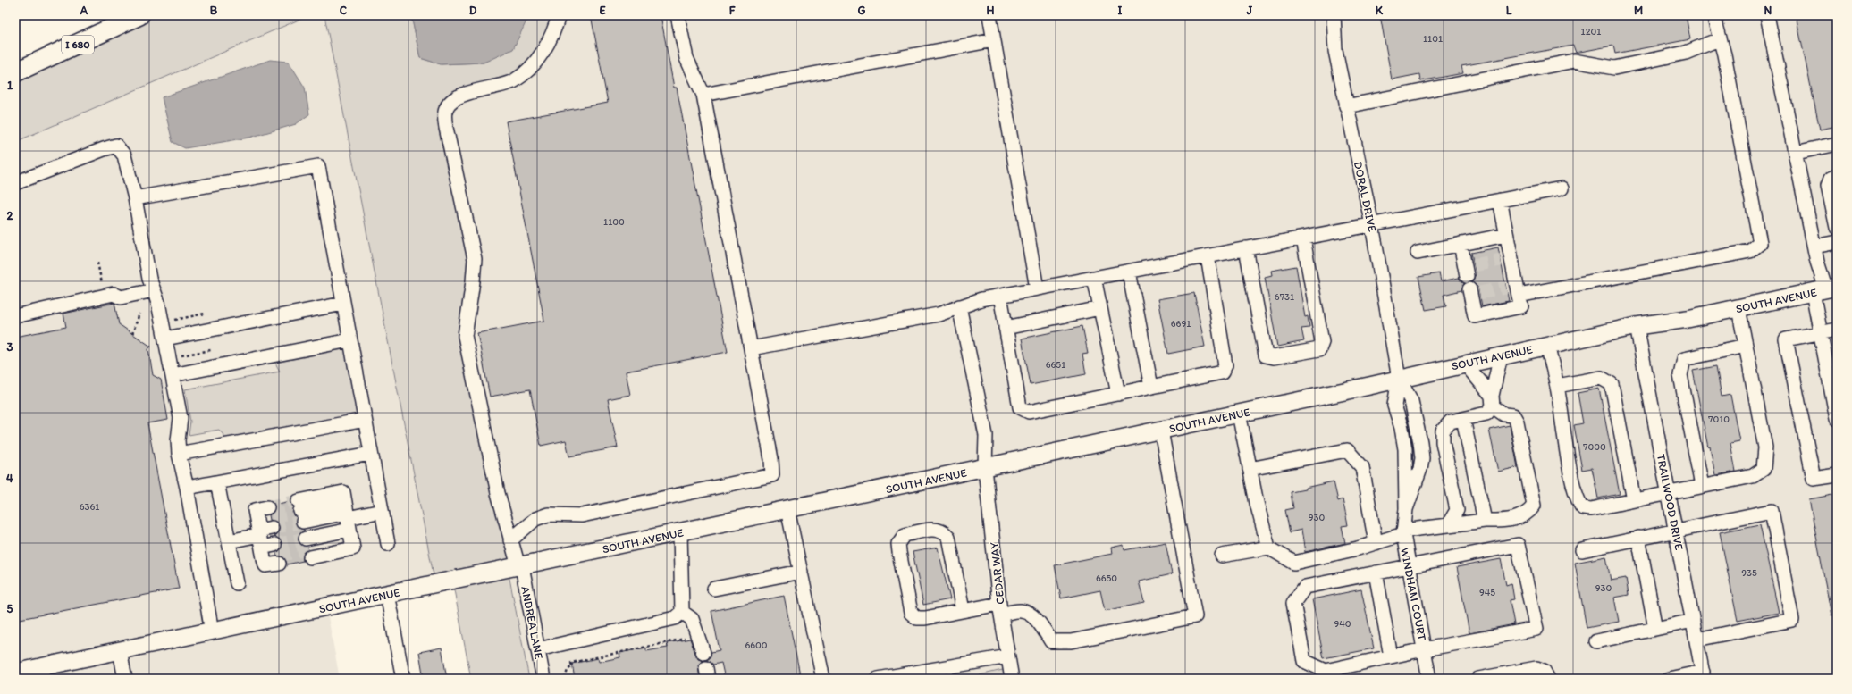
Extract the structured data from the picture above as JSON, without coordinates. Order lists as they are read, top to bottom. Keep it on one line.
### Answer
{"streets":{"highway":["I 680"],"main road":["SOUTH AVENUE"],"street":["DORAL DRIVE","TRAILWOOD DRIVE","CEDAR WAY","WINDHAM COURT","ANDREA LANE"]},"crossings":[["DORAL DRIVE","SOUTH AVENUE"],["DORAL DRIVE","WINDHAM COURT"],["SOUTH AVENUE","TRAILWOOD DRIVE"],["SOUTH AVENUE","CEDAR WAY"],["SOUTH AVENUE","WINDHAM COURT"],["SOUTH AVENUE","ANDREA LANE"]],"house_numbers":["1201","1101","1100","6731","6691","6651","7010","7000","6361","930","935","6650","930","945","940","6600"],"grid":{"columns":["A","B","C","D","E","F","G","H","I","J","K","L","M","N"],"rows":["1","2","3","4","5"]}}
